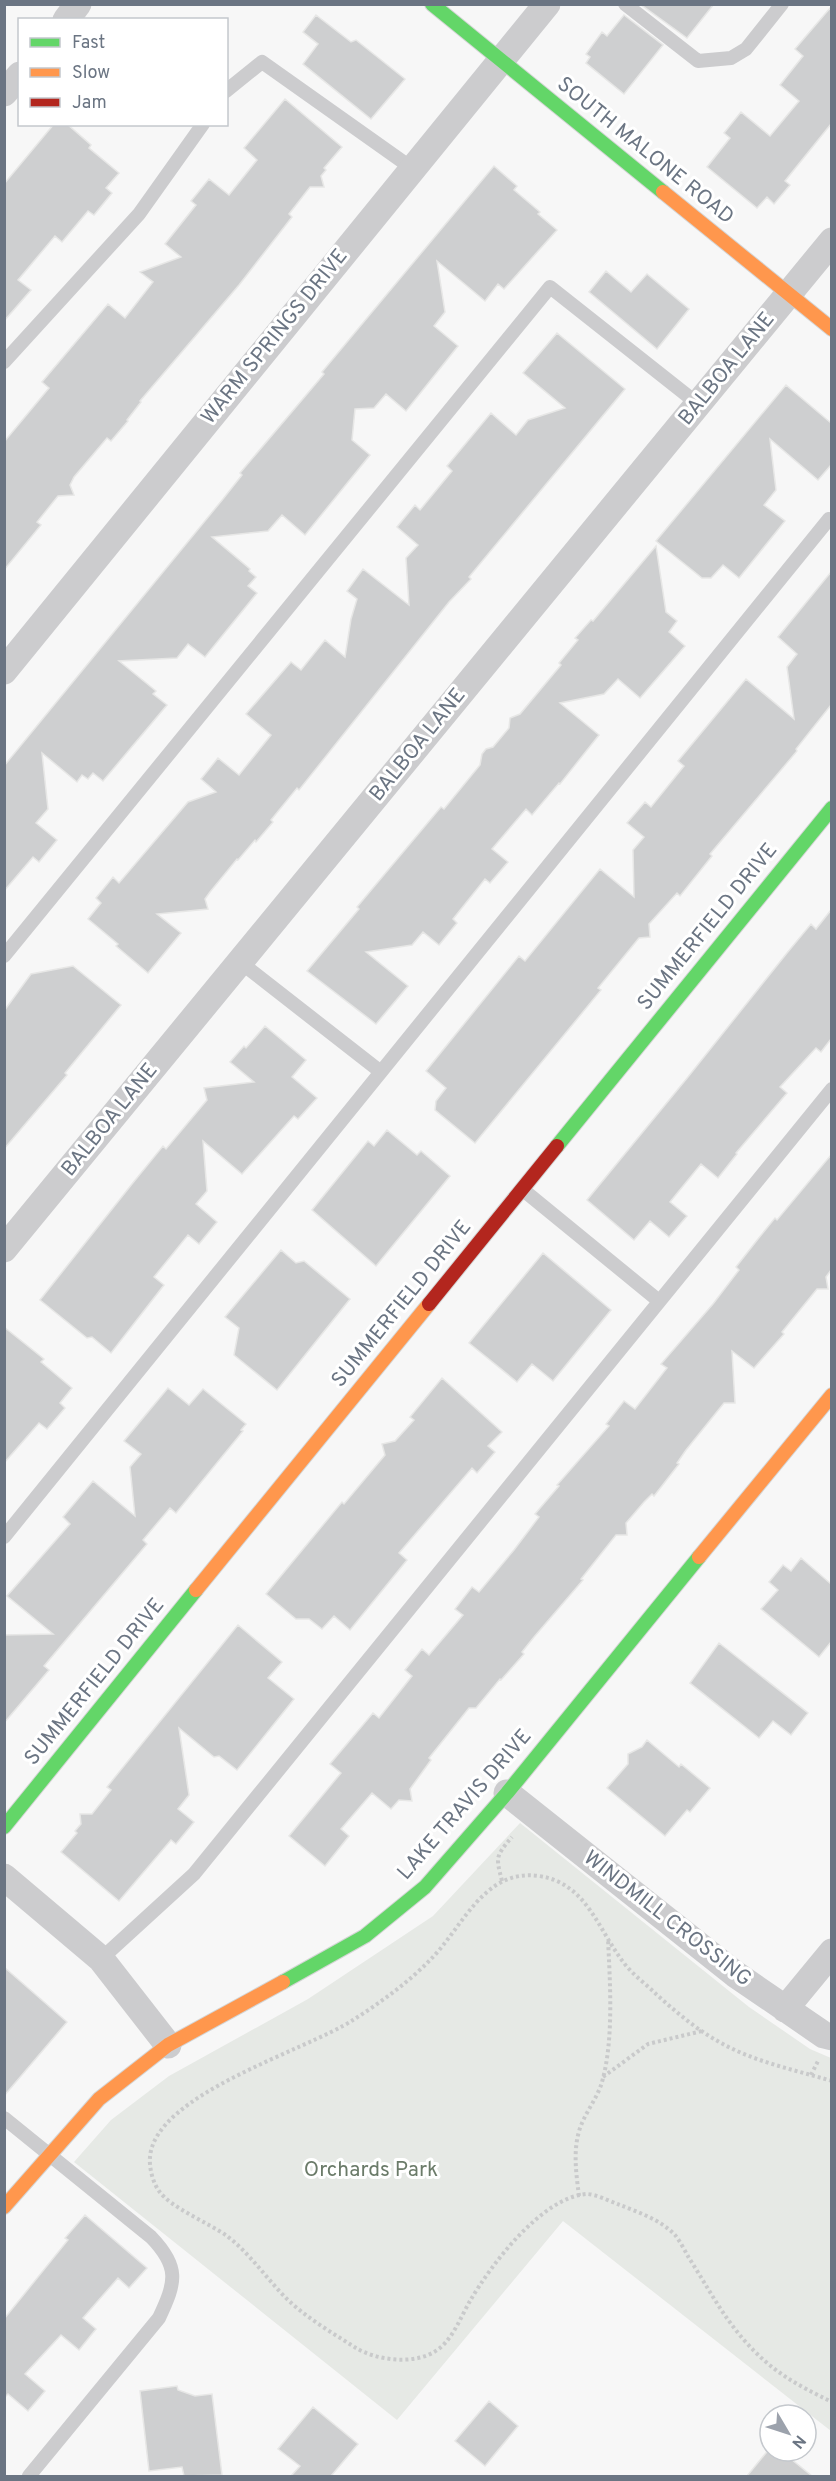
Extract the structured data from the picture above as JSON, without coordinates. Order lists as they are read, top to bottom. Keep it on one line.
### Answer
{"streets":{"street":["SOUTH MALONE ROAD","WARM SPRINGS DRIVE","BALBOA LANE","SUMMERFIELD DRIVE","LAKE TRAVIS DRIVE","WINDMILL CROSSING"]},"crossings":[["SOUTH MALONE ROAD","WARM SPRINGS DRIVE"],["SOUTH MALONE ROAD","BALBOA LANE"],["LAKE TRAVIS DRIVE","WINDMILL CROSSING"]],"parks":["Orchards Park"],"legend":["Fast","Slow","Jam"],"north":"bottom right"}
